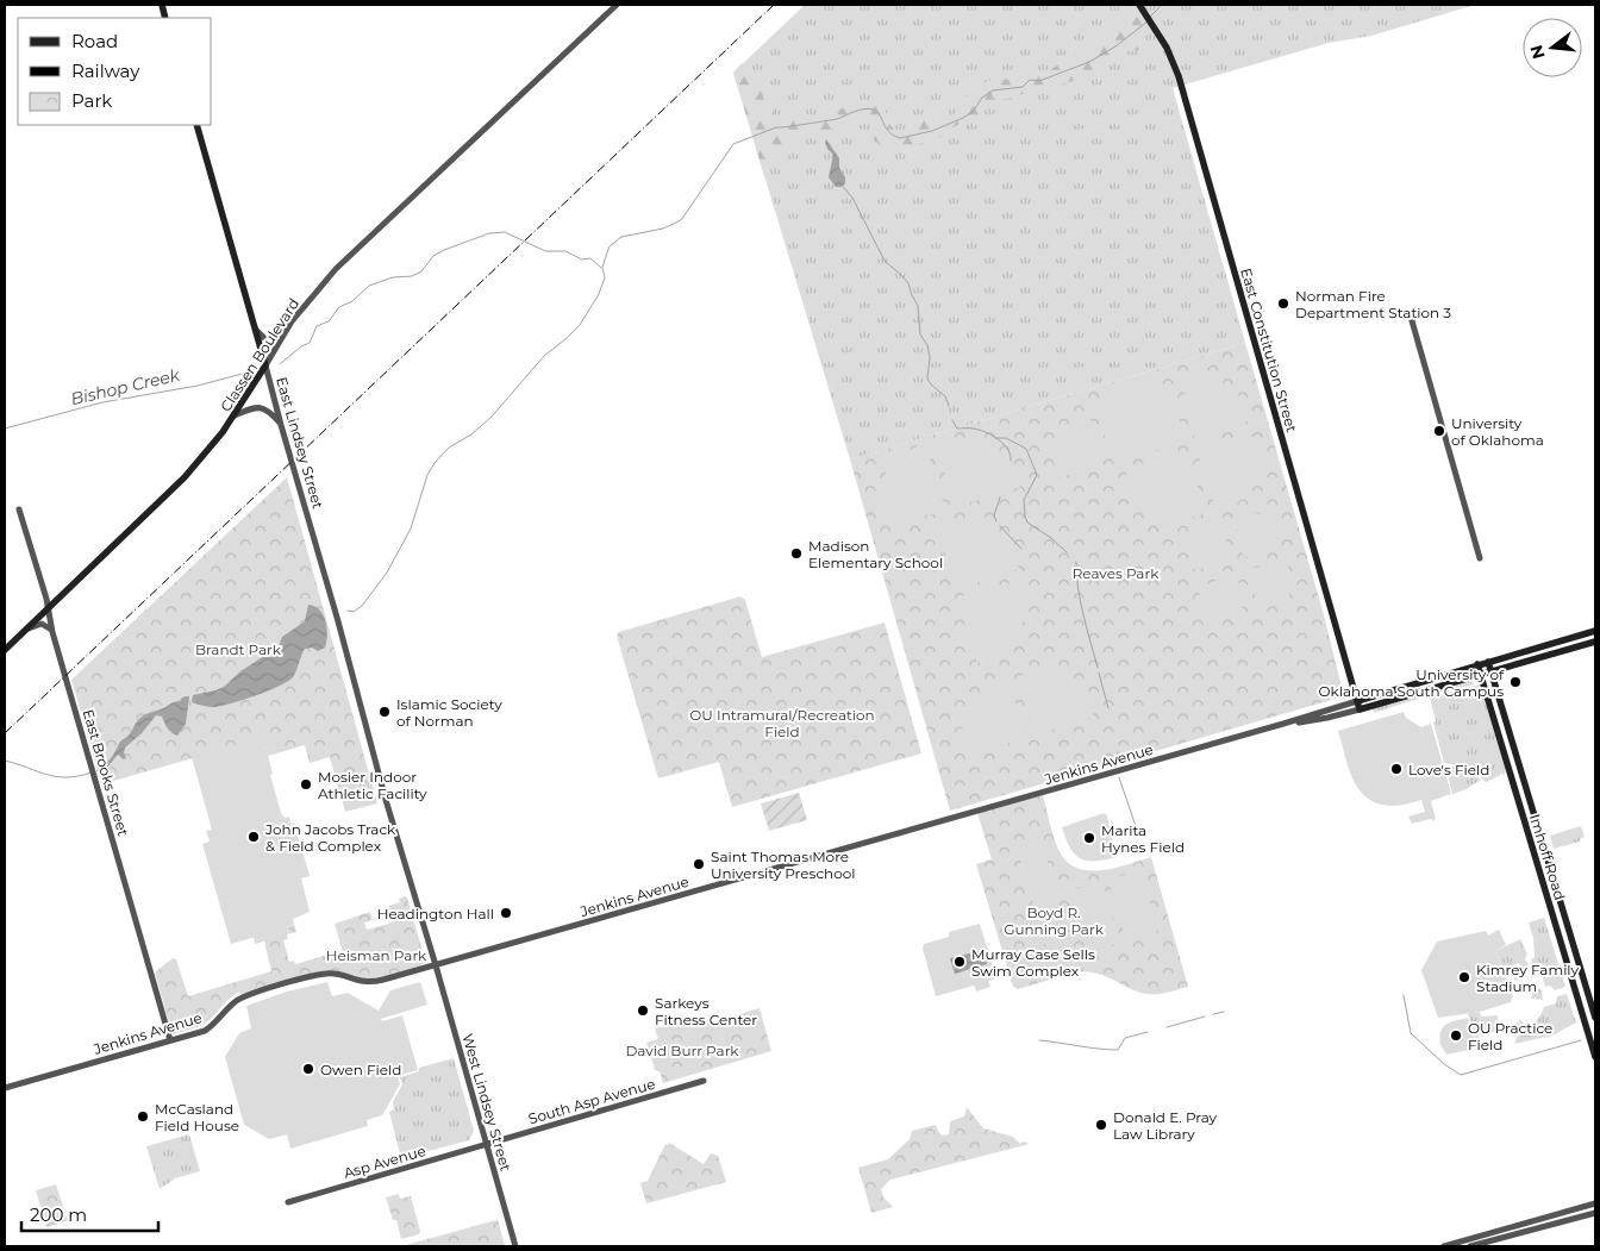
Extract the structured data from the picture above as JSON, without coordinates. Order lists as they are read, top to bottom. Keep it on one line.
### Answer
{"streets":{"main road":["East Constitution Street","Classen Boulevard","East Lindsey Street","Jenkins Avenue","Imhoff Road"],"street":["East Brooks Street","South Asp Avenue","West Lindsey Street","Asp Avenue"]},"crossings":[["East Constitution Street","Jenkins Avenue"],["Classen Boulevard","East Lindsey Street"],["Classen Boulevard","East Brooks Street"],["East Lindsey Street","Jenkins Avenue"],["East Lindsey Street","West Lindsey Street"],["Jenkins Avenue","East Brooks Street"],["Jenkins Avenue","Imhoff Road"],["Jenkins Avenue","West Lindsey Street"],["South Asp Avenue","West Lindsey Street"],["South Asp Avenue","Asp Avenue"],["West Lindsey Street","Asp Avenue"]],"water":["Bishop Creek"],"parks":["Reaves Park","Brandt Park","OU Intramural/Recreation Field","Boyd R. Gunning Park","Heisman Park","David Burr Park"],"places":["Norman Fire Department Station 3","University of Oklahoma","Madison Elementary School","University of Oklahoma South Campus","Islamic Society of Norman","Love's Field","Mosier Indoor Athletic Facility","John Jacobs Track & Field Complex","Marita Hynes Field","Saint Thomas More University Preschool","Headington Hall","Murray Case Sells Swim Complex","Kimrey Family Stadium","Sarkeys Fitness Center","OU Practice Field","Owen Field","McCasland Field House","Donald E. Pray Law Library"],"legend":["Road","Railway","Park"],"scale_bar":"200 m","north":"left"}
